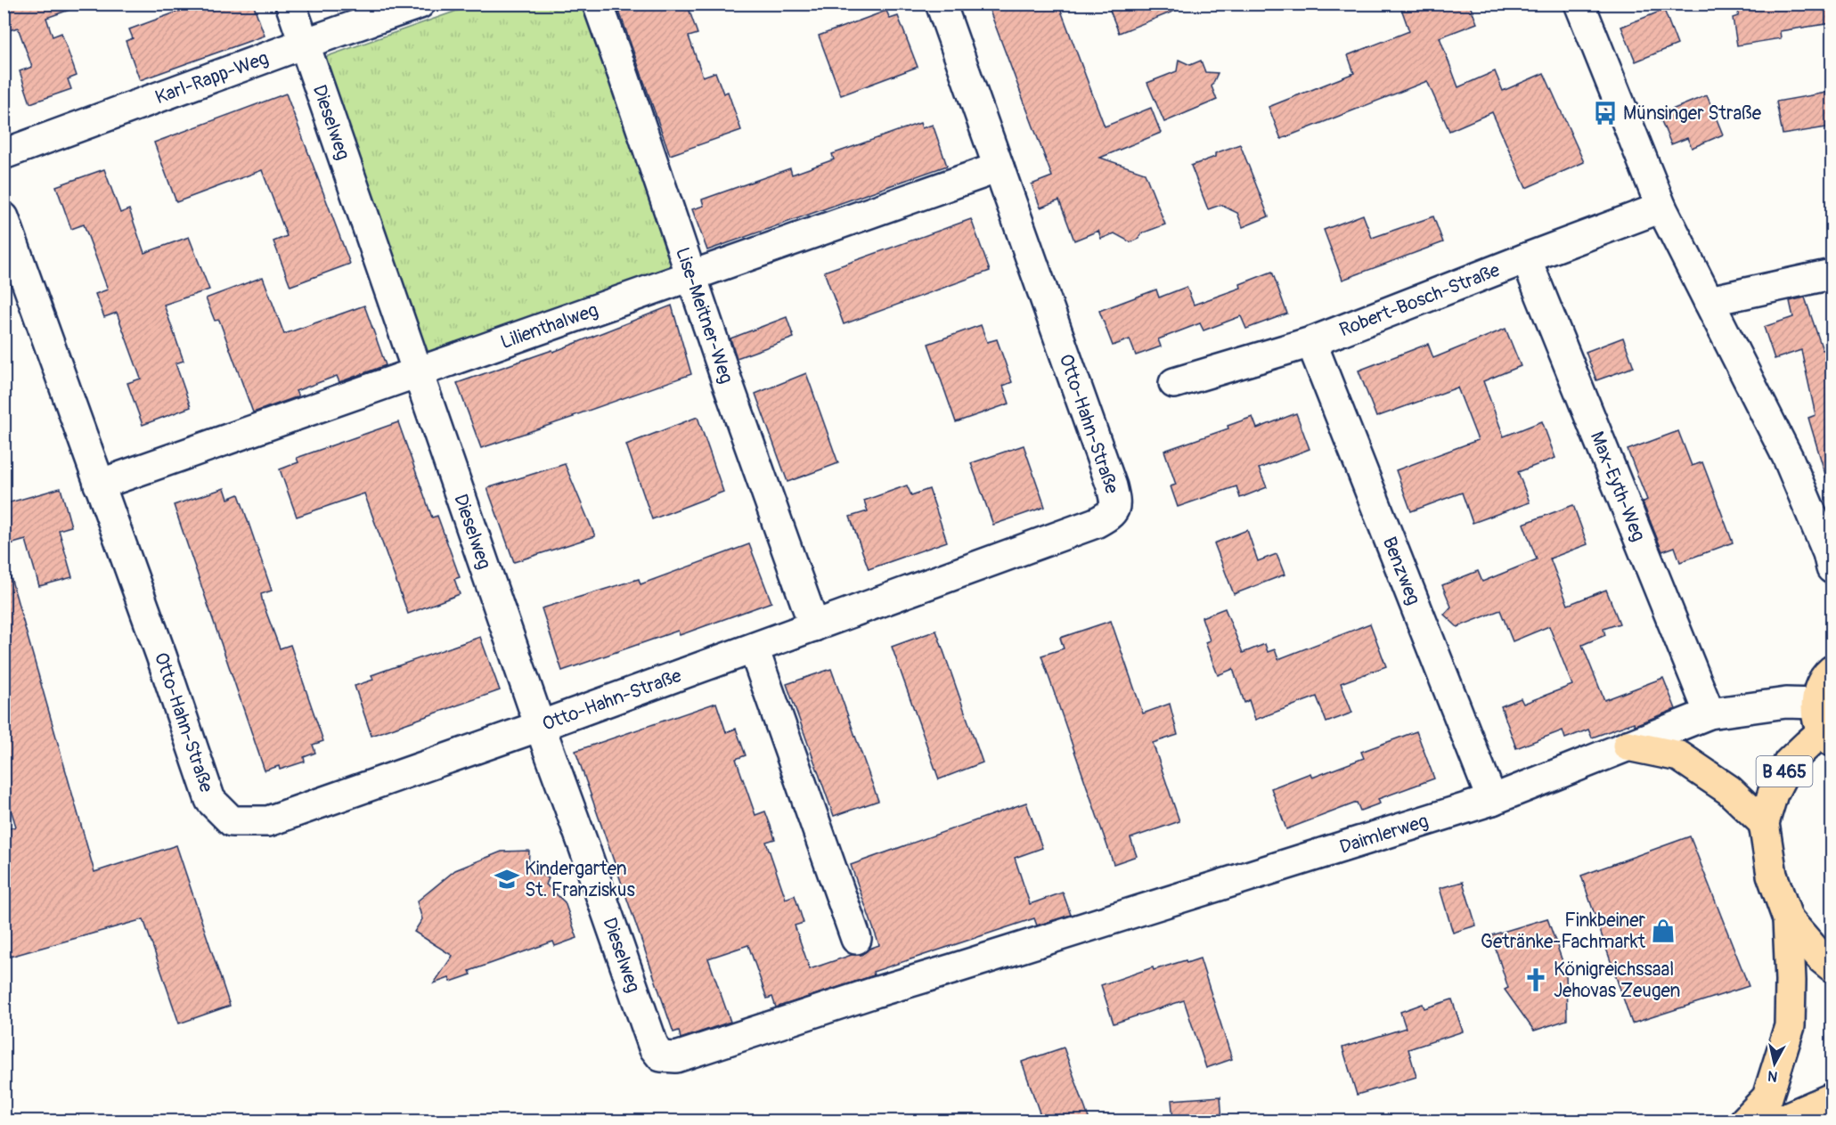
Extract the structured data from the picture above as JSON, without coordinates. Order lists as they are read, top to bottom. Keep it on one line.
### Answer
{"streets":{"main road":["B 465"],"street":["Karl-Rapp-Weg","Dieselweg","Robert-Bosch-Straße","Lise-Meitner-Weg","Lilienthalweg","Otto-Hahn-Straße","Max-Eyth-Weg","Benzweg","Daimlerweg"]},"crossings":[["Karl-Rapp-Weg","Dieselweg"],["Dieselweg","Lilienthalweg"],["Dieselweg","Otto-Hahn-Straße"],["Dieselweg","Daimlerweg"],["Robert-Bosch-Straße","Max-Eyth-Weg"],["Robert-Bosch-Straße","Benzweg"],["Lise-Meitner-Weg","Lilienthalweg"],["Lise-Meitner-Weg","Otto-Hahn-Straße"],["Lilienthalweg","Otto-Hahn-Straße"],["Max-Eyth-Weg","Daimlerweg"],["Benzweg","Daimlerweg"],["B 465","Daimlerweg"]],"places":{"bus stop":["Münsinger Straße"],"school or university":["Kindergarten St. Franziskus"],"shop":["Finkbeiner Getränke-Fachmarkt"],"church":["Königreichssaal Jehovas Zeugen"]},"north":"bottom"}
